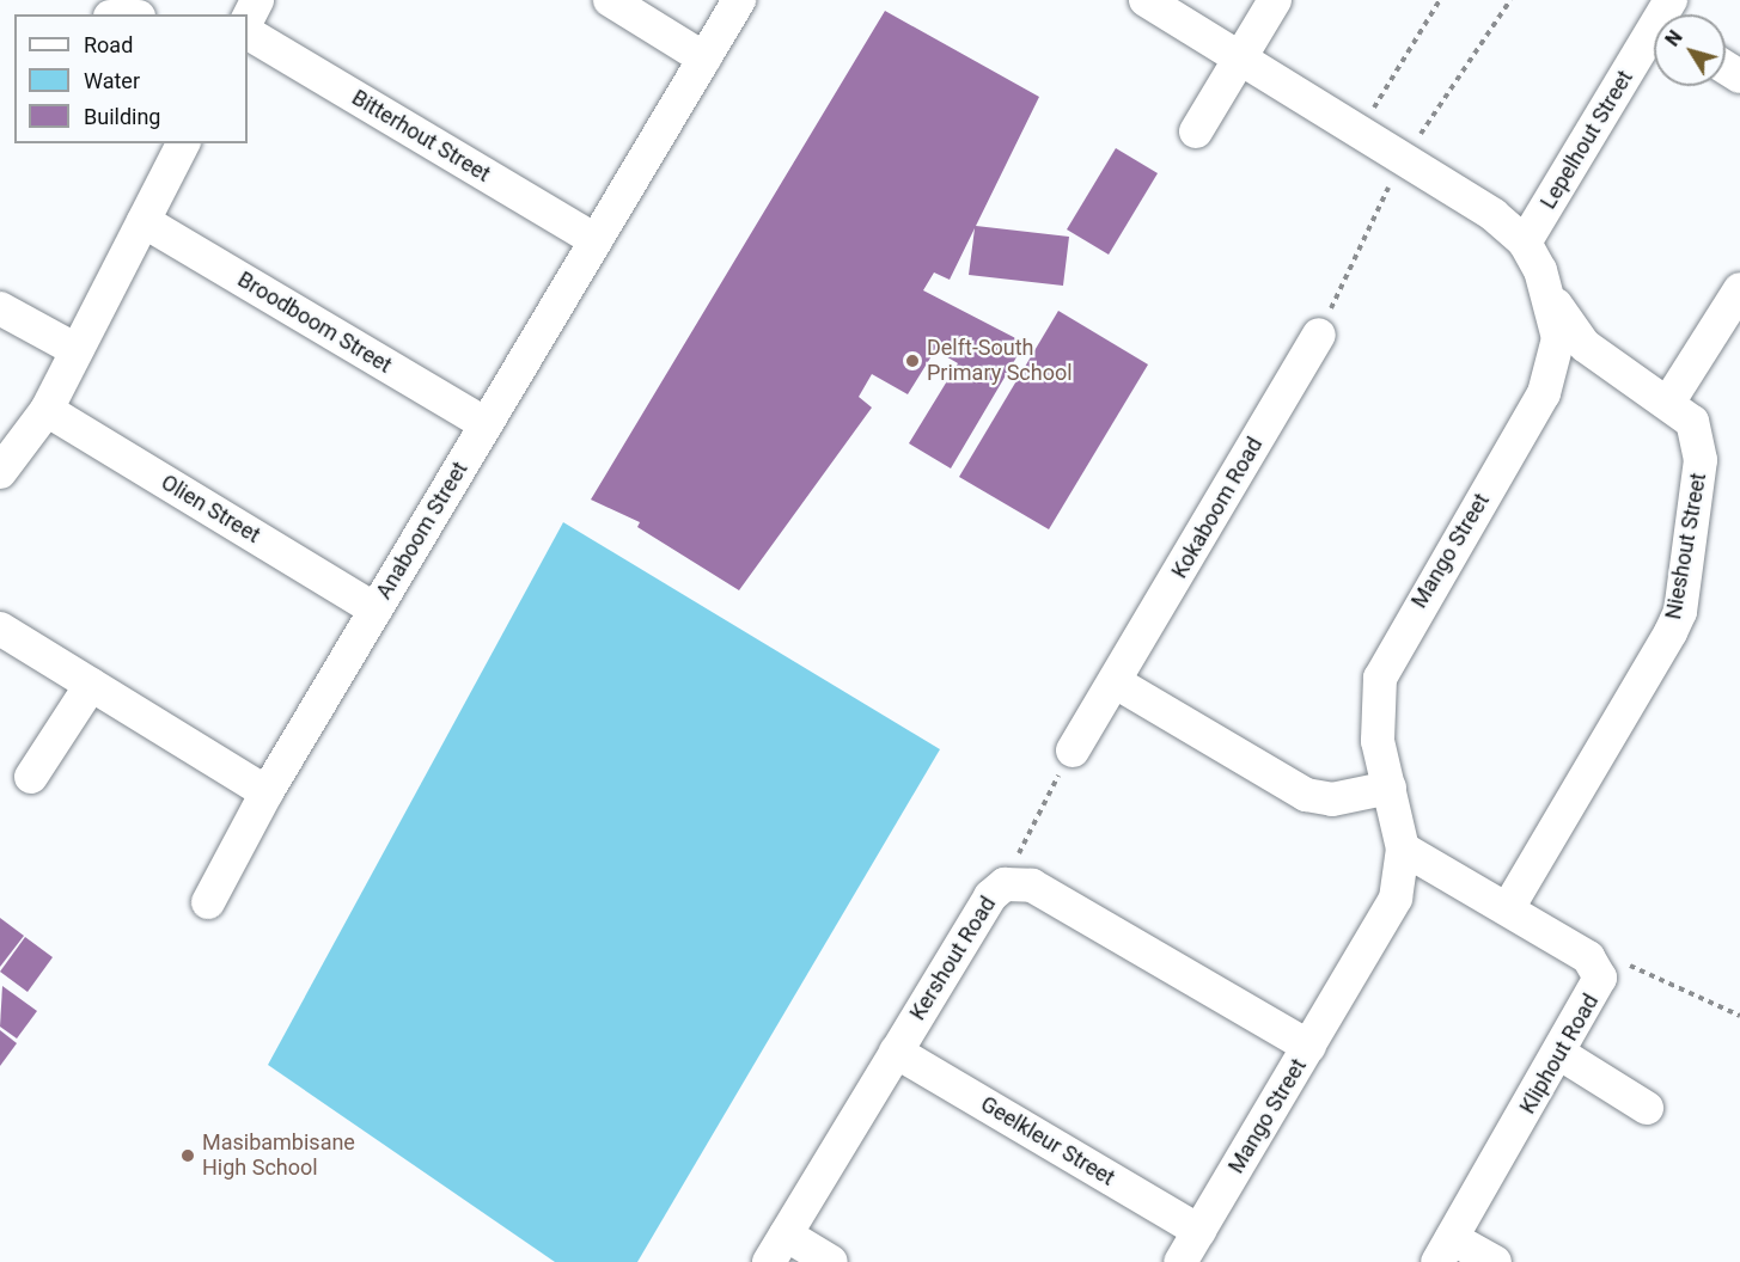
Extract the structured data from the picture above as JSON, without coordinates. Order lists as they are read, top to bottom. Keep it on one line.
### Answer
{"streets":{"street":["Bitterhout Street","Lepelhout Street","Broodboom Street","Kokaboom Road","Olien Street","Anaboom Street","Nieshout Street","Mango Street","Kershout Road","Kliphout Road","Geelkleur Street"]},"crossings":[["Bitterhout Street","Anaboom Street"],["Lepelhout Street","Mango Street"],["Broodboom Street","Anaboom Street"],["Olien Street","Anaboom Street"],["Nieshout Street","Mango Street"],["Nieshout Street","Kliphout Road"],["Mango Street","Kershout Road"],["Mango Street","Kliphout Road"],["Mango Street","Geelkleur Street"],["Kershout Road","Geelkleur Street"]],"places":["Delft-South Primary School","Masibambisane High School"],"legend":["Road","Water","Building"],"north":"top left"}
